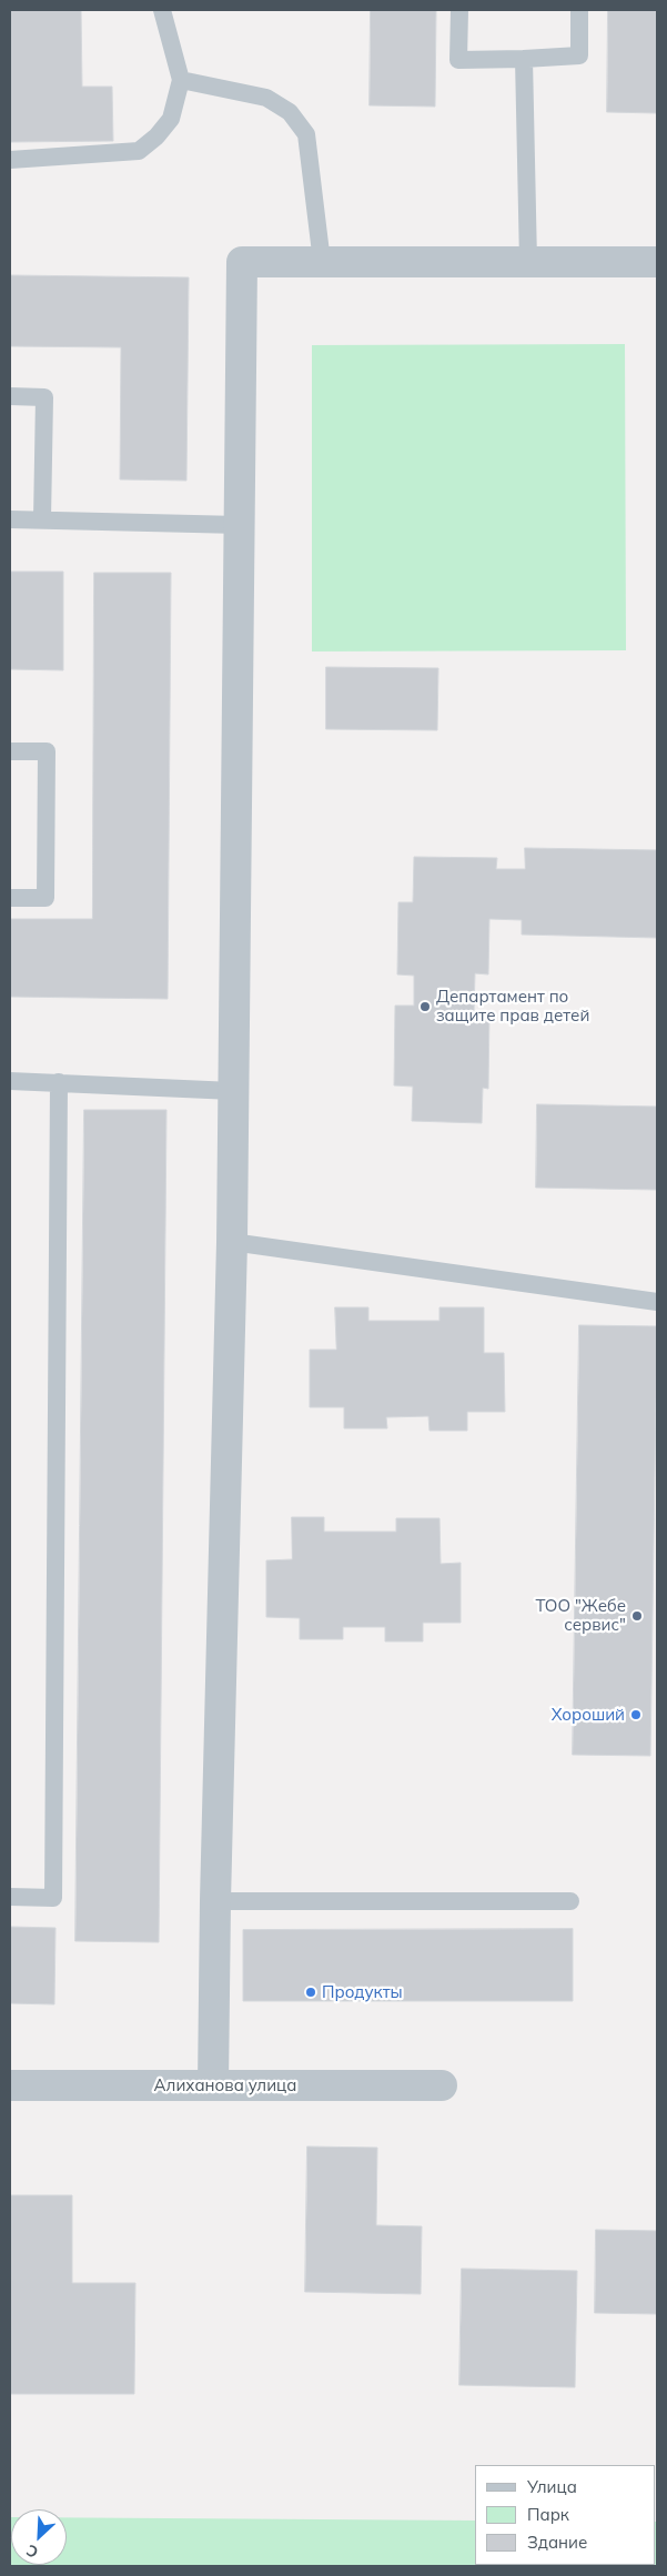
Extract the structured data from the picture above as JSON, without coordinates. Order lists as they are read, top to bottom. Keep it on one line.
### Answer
{"streets":{"street":["Алиханова улица"]},"places":["Департамент по защите прав детей","ТОО \"Жебе сервис\"","Хороший","Продукты"],"legend":["Улица","Парк","Здание"],"north":"bottom left"}
